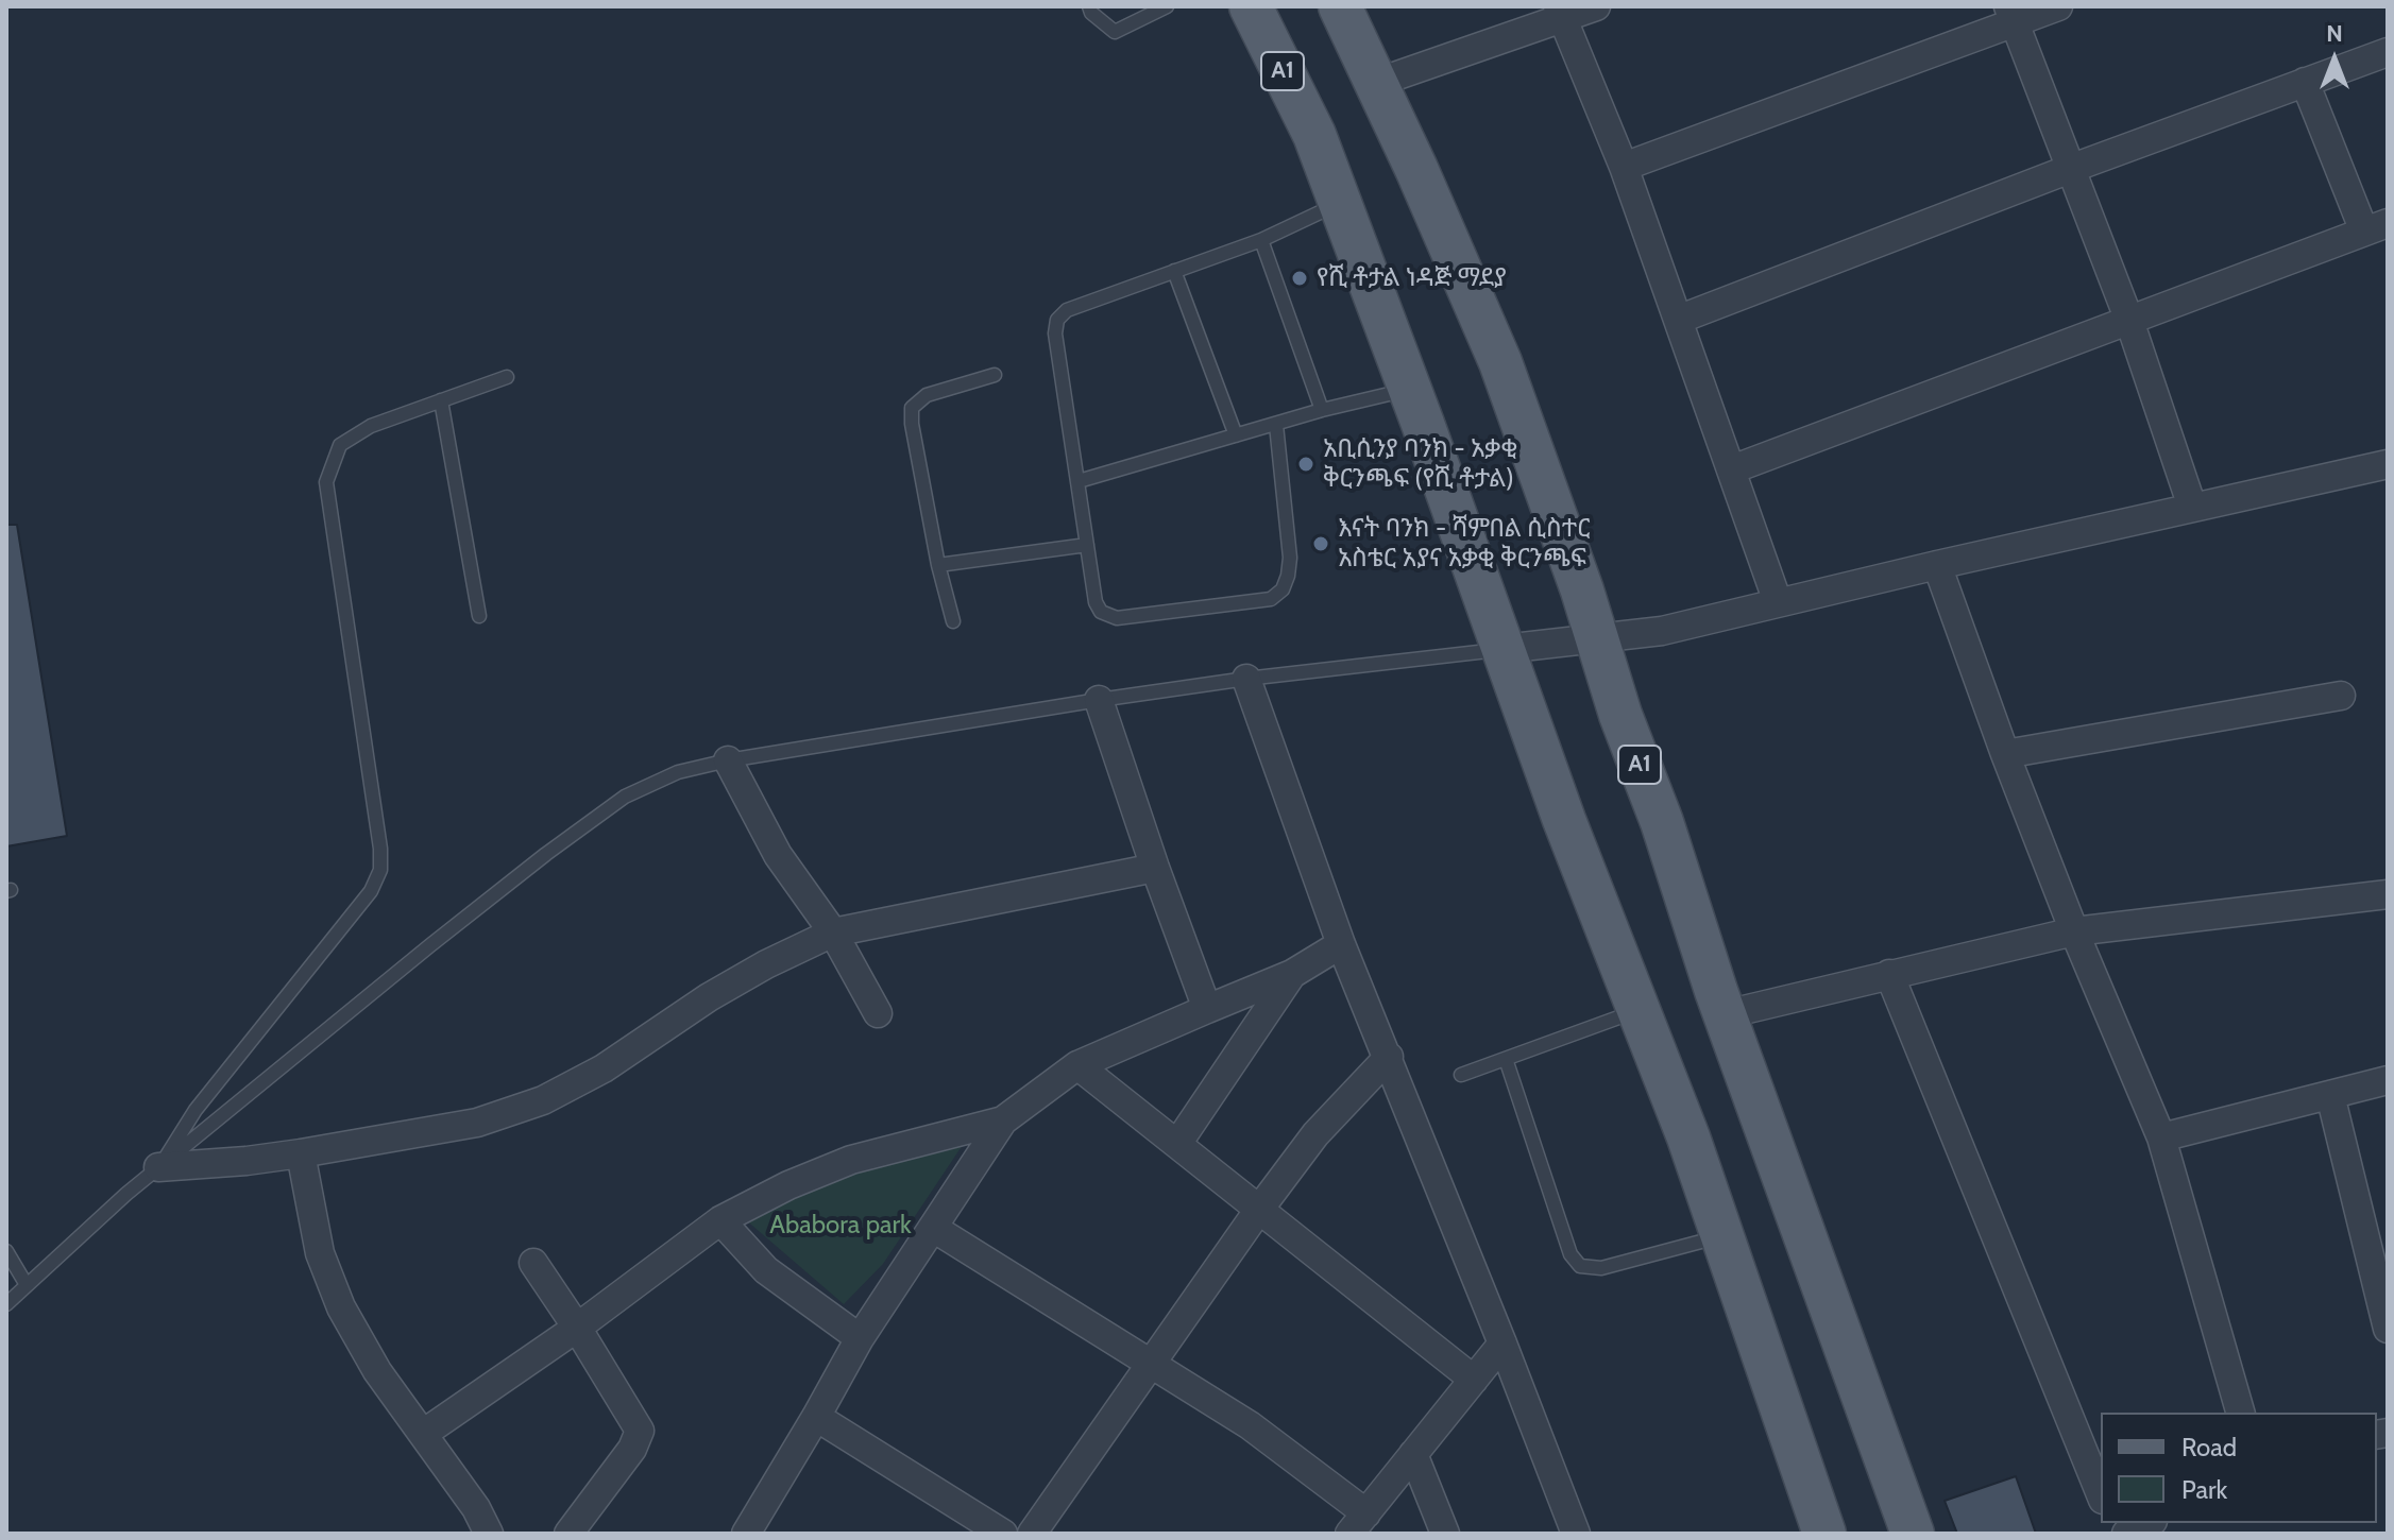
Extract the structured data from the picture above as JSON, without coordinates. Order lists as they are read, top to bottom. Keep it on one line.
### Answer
{"streets":{"main road":["A1"]},"parks":["Ababora park"],"places":["የሺ ቶታል ነዳጅ ማደያ","አቢሲንያ ባንክ - አቃቂ ቅርንጫፍ (የሺ ቶታል)","እናት ባንክ - ሻምበል ሲስተር አስቴር አያና አቃቂ ቅርንጫፍ"],"legend":["Road","Park"],"north":"top"}
